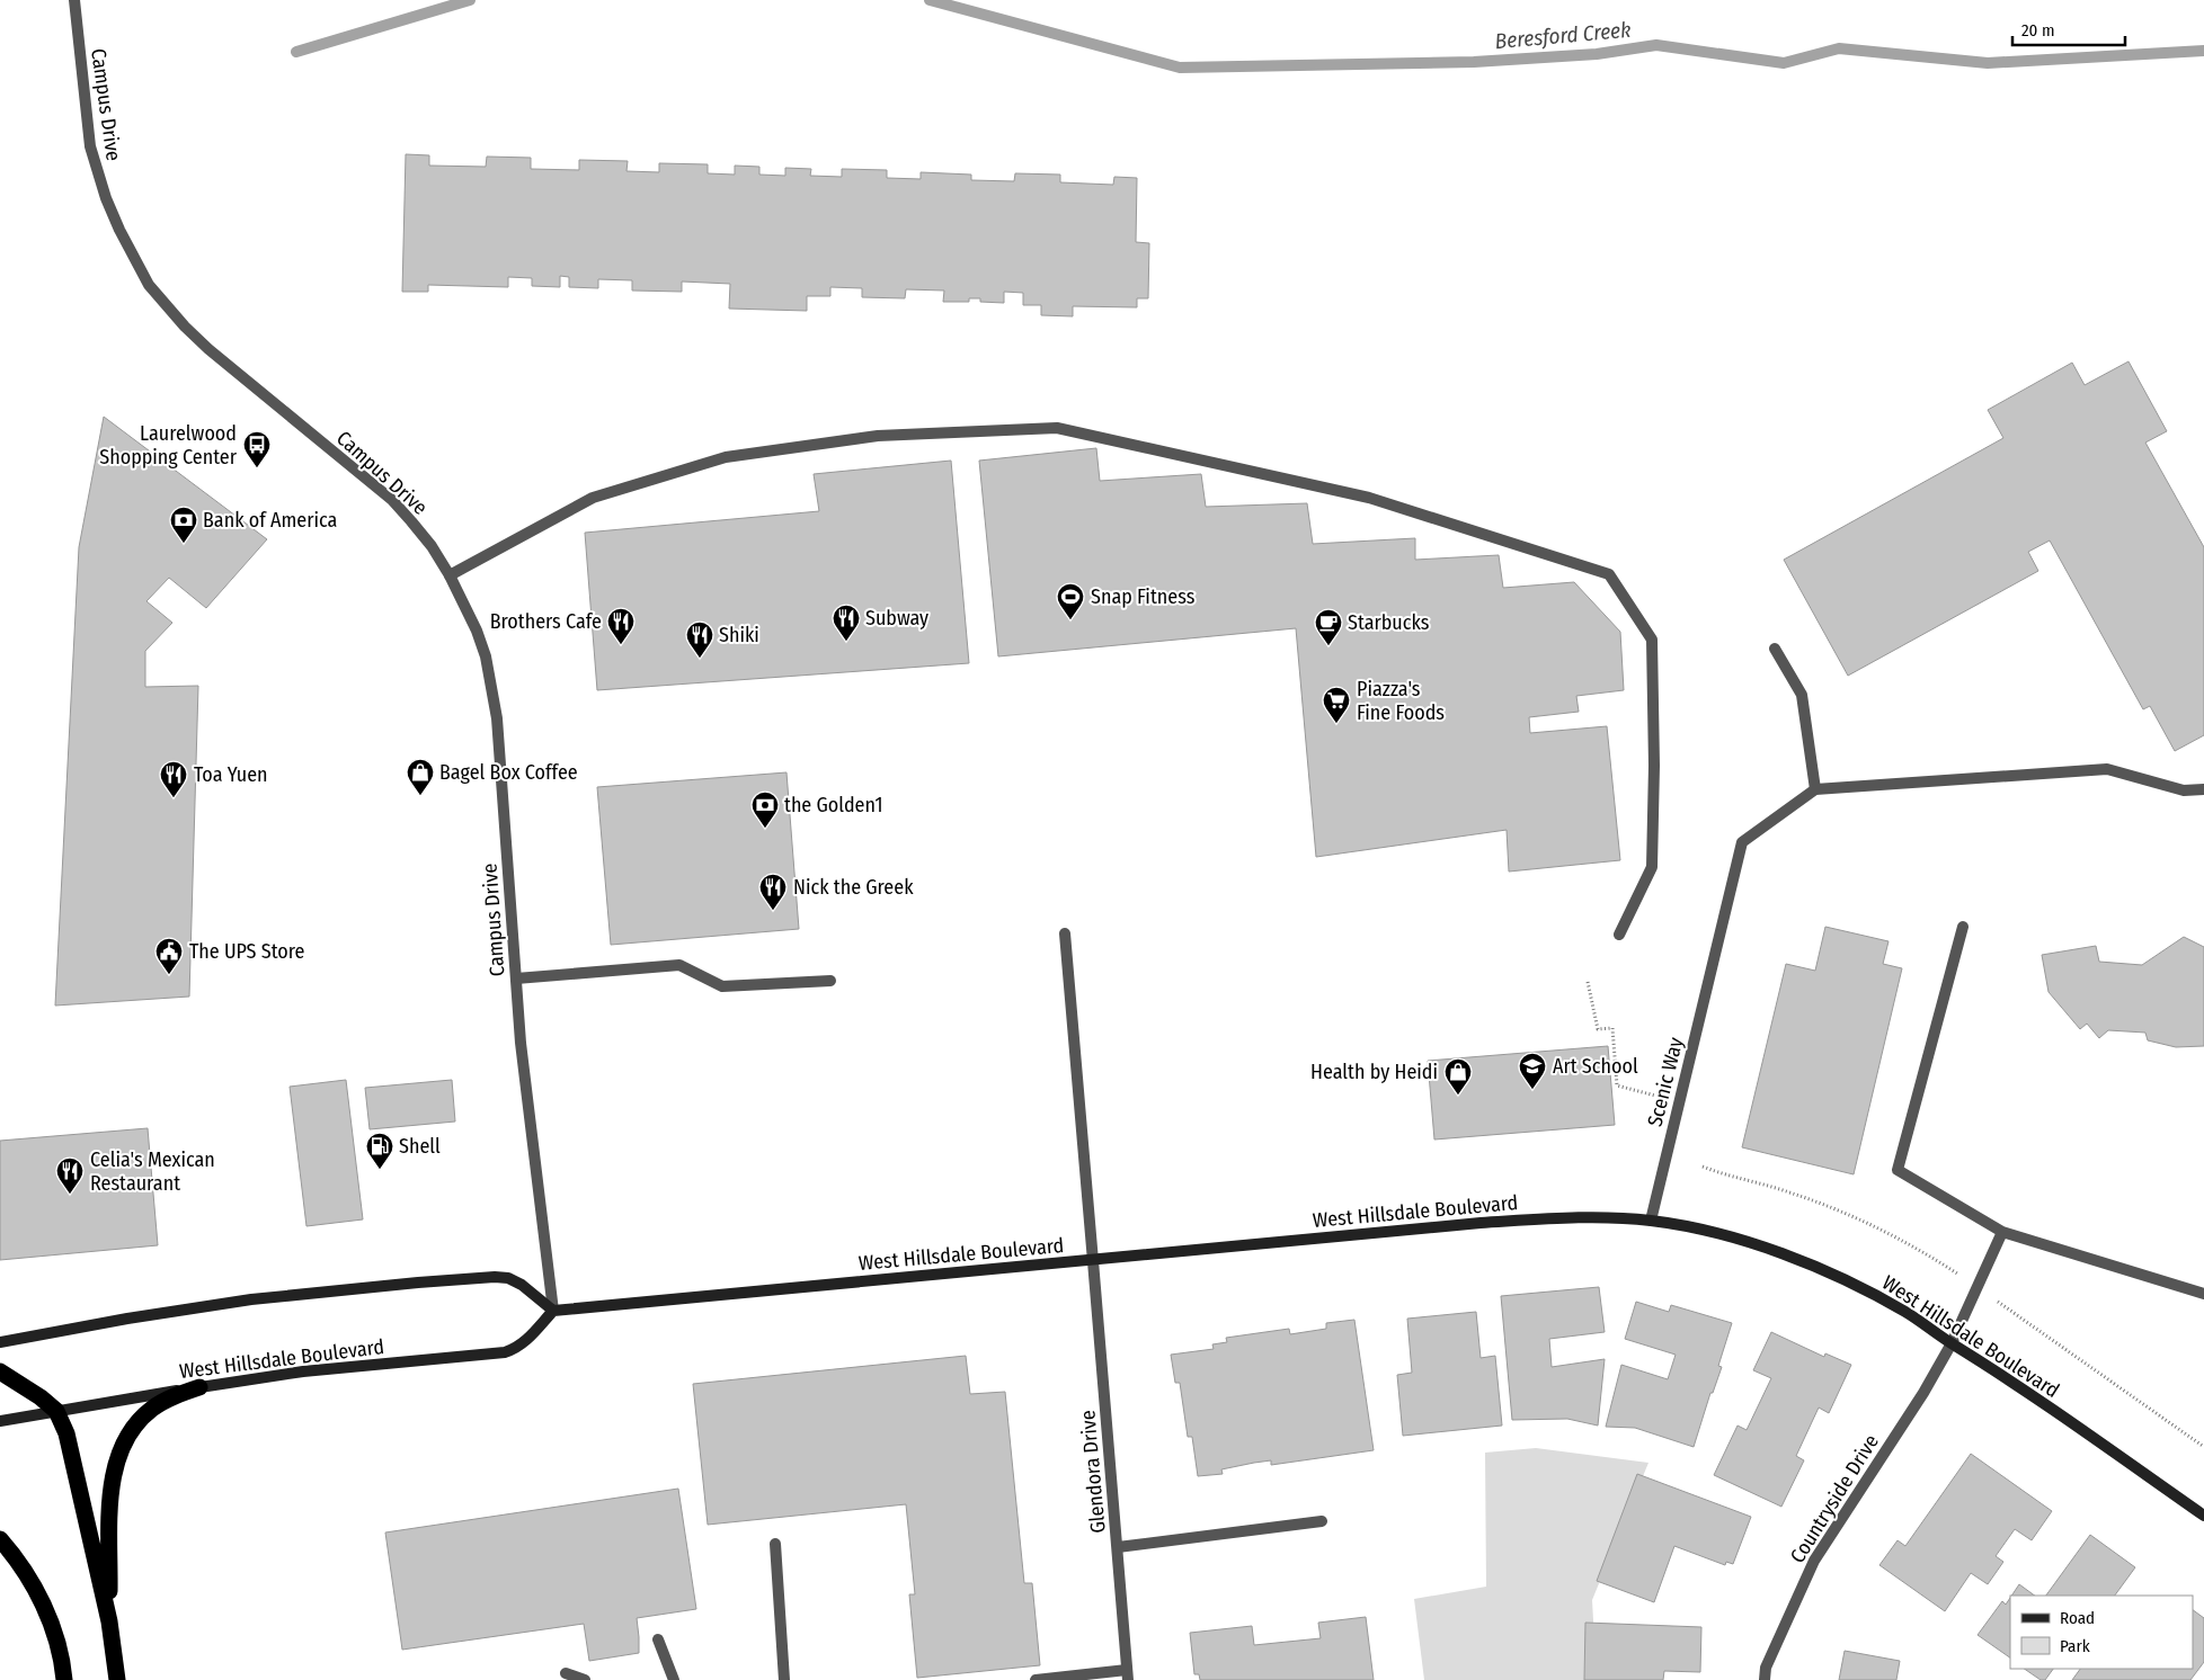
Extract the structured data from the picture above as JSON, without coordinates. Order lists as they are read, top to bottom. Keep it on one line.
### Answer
{"streets":{"main road":["West Hillsdale Boulevard"],"street":["Campus Drive","Scenic Way","Glendora Drive","Countryside Drive"]},"crossings":[["Campus Drive","West Hillsdale Boulevard"],["Scenic Way","West Hillsdale Boulevard"],["West Hillsdale Boulevard","Glendora Drive"],["West Hillsdale Boulevard","Countryside Drive"]],"water":["Beresford Creek"],"places":{"bus stop":["Laurelwood Shopping Center"],"bank":["Bank of America","the Golden1"],"sports":["Snap Fitness"],"restaurant":["Subway","Brothers Cafe","Shiki","Toa Yuen","Nick the Greek","Celia's Mexican Restaurant"],"cafe":["Starbucks"],"supermarket":["Piazza's Fine Foods"],"shop":["Bagel Box Coffee","Health by Heidi"],"public building":["The UPS Store"],"school or university":["Art School"],"fuel station":["Shell"]},"legend":["Road","Park"],"scale_bar":"20 m"}
